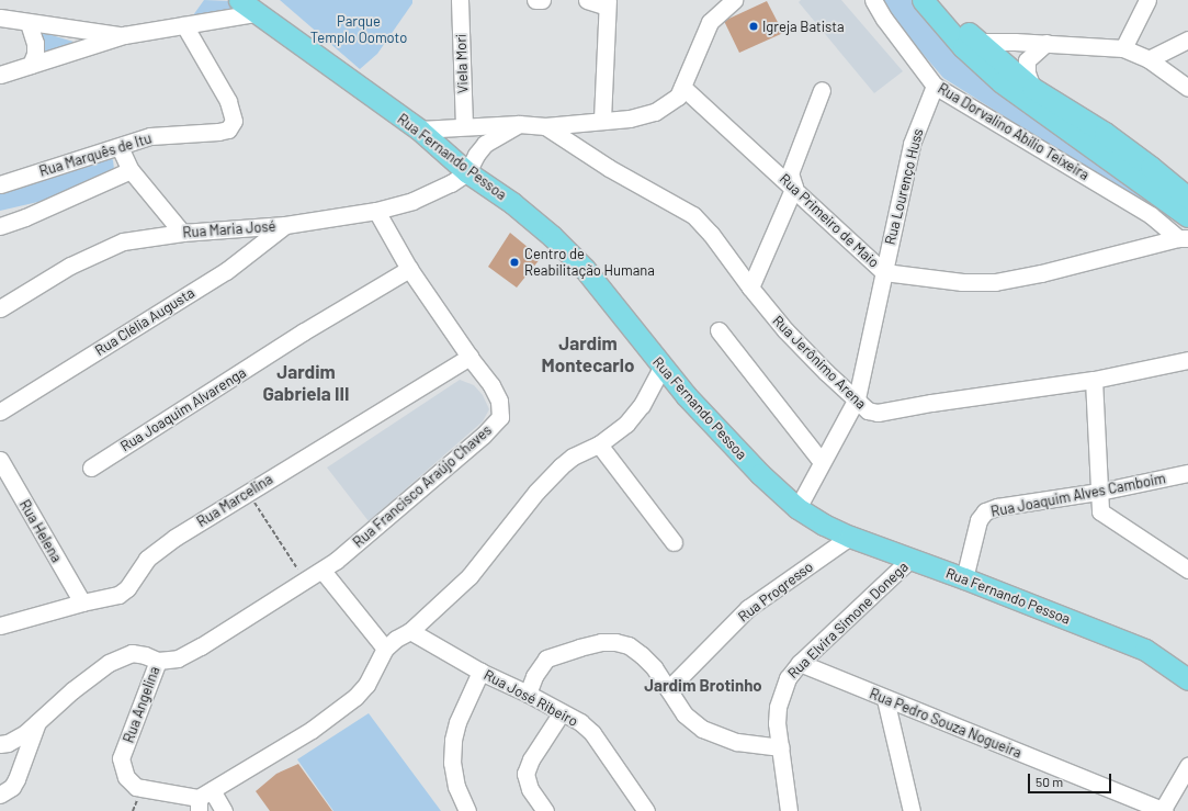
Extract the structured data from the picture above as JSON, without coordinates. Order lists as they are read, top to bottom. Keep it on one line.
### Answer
{"streets":{"main road":["Rua Fernando Pessoa"],"street":["Viela Mori","Rua Dorvalino Abílio Teixeira","Rua Marquês de Itu","Rua Lourenço Huss","Rua Primeiro de Maio","Rua Maria José","Rua Clélia Augusta","Rua Jerônimo Arena","Rua Joaquim Alvarenga","Rua Francisco Araújo Chaves","Rua Joaquim Alves Camboim","Rua Marcelina","Rua Helena","Rua Progresso","Rua Elvira Simone Donega","Rua José Ribeiro","Rua Angelina","Rua Pedro Souza Nogueira"]},"crossings":[["Rua Dorvalino Abílio Teixeira","Rua Lourenço Huss"],["Rua Dorvalino Abílio Teixeira","Rua Primeiro de Maio"],["Rua Fernando Pessoa","Rua Lourenço Huss"],["Rua Fernando Pessoa","Rua Maria José"],["Rua Fernando Pessoa","Rua Joaquim Alves Camboim"],["Rua Fernando Pessoa","Rua Progresso"],["Rua Fernando Pessoa","Rua Elvira Simone Donega"],["Rua Lourenço Huss","Rua Primeiro de Maio"],["Rua Lourenço Huss","Rua Jerônimo Arena"],["Rua Maria José","Rua Clélia Augusta"],["Rua Maria José","Rua Francisco Araújo Chaves"],["Rua Joaquim Alvarenga","Rua Francisco Araújo Chaves"],["Rua Francisco Araújo Chaves","Rua Marcelina"],["Rua Francisco Araújo Chaves","Rua Angelina"],["Rua Marcelina","Rua Helena"],["Rua Elvira Simone Donega","Rua Pedro Souza Nogueira"]],"districts":["Jardim Montecarlo","Jardim Gabriela III","Jardim Brotinho"],"parks":["Parque Templo Oomoto"],"places":["Igreja Batista","Centro de Reabilitação Humana"],"scale_bar":"50 m"}
